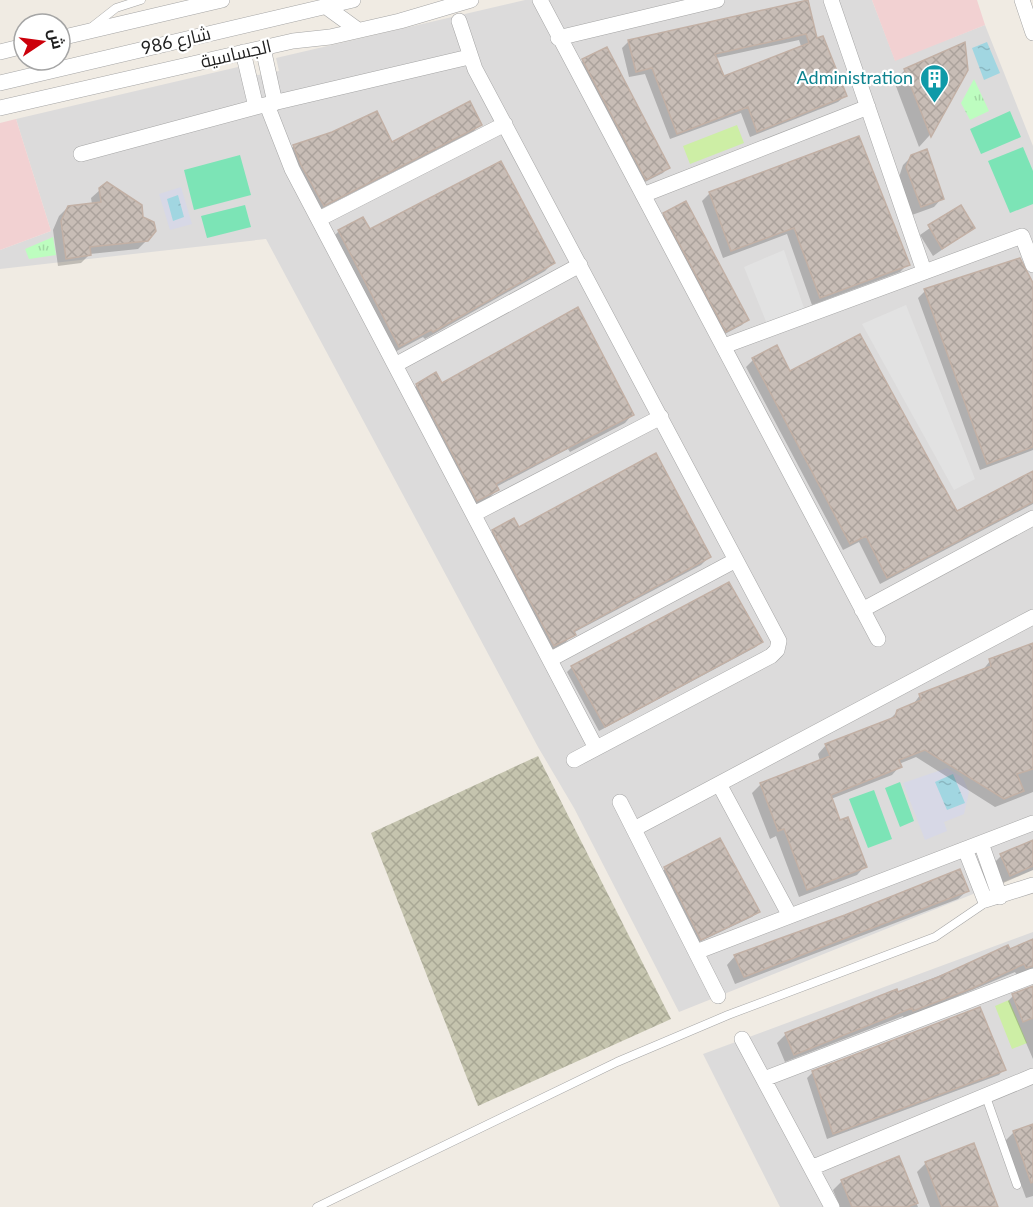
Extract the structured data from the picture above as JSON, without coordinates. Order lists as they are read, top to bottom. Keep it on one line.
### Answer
{"streets":{"street":["شارع 986","الجساسية"]},"places":{"building":["Administration"]},"north":"right"}
